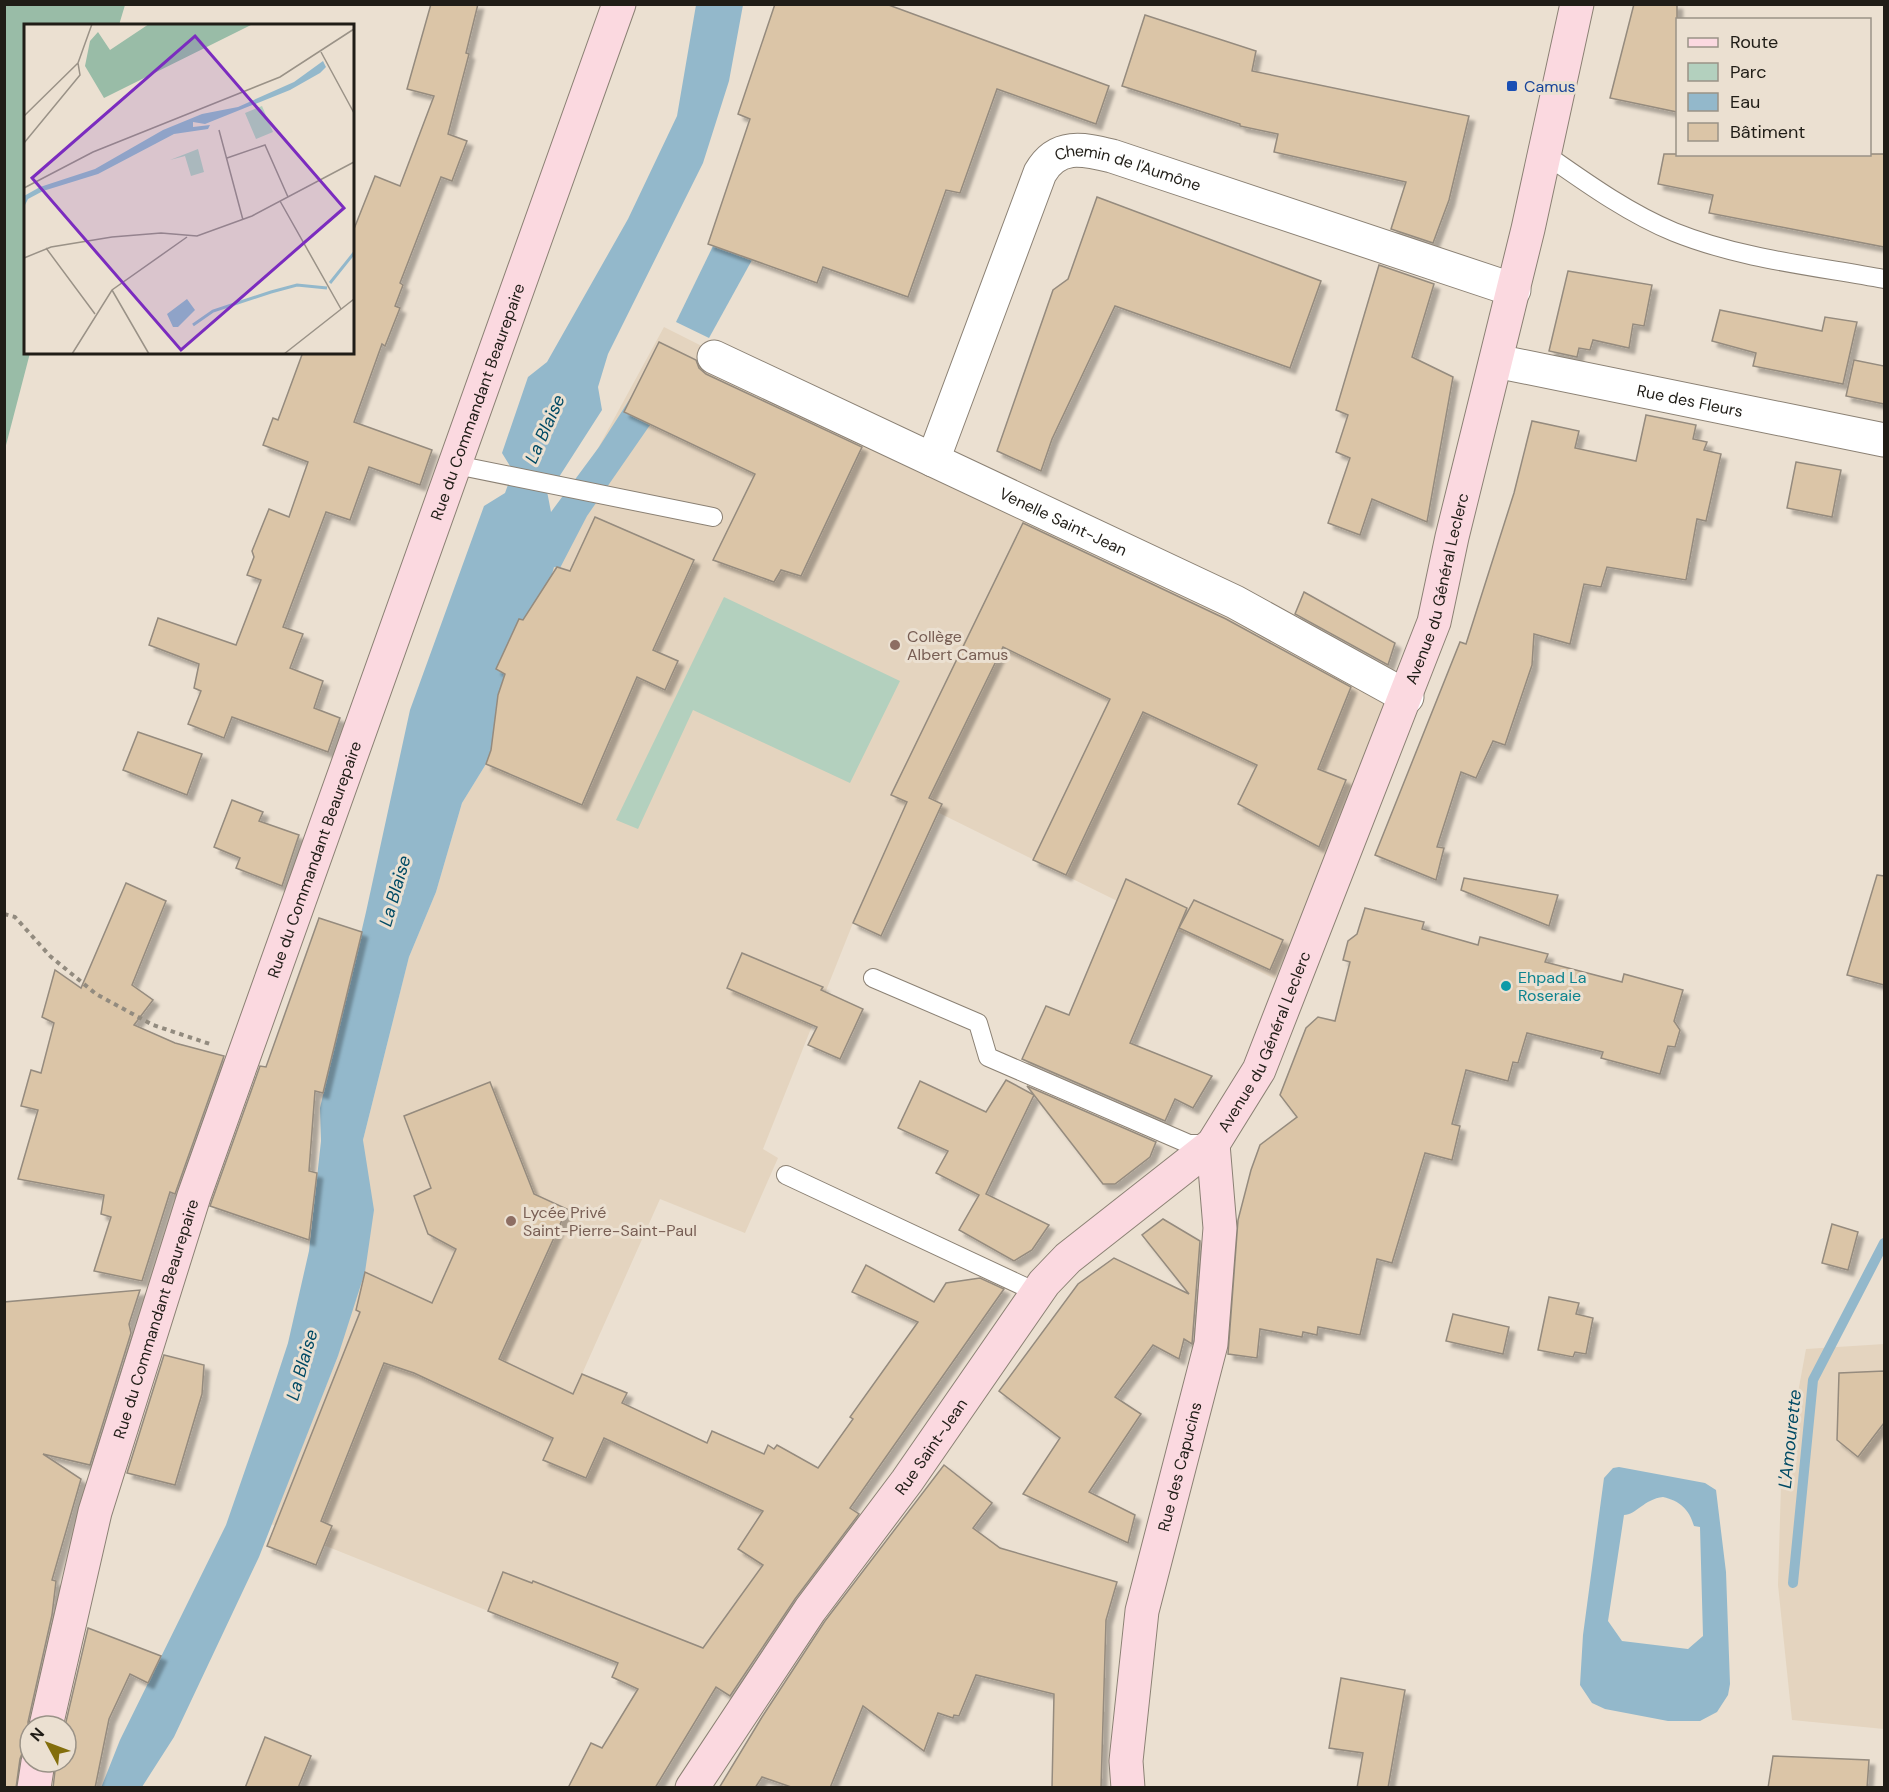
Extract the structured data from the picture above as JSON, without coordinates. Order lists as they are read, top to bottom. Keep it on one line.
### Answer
{"streets":{"street":["Chemin de l'Aumône","Rue des Fleurs","Rue du Commandant Beaurepaire","Venelle Saint-Jean","Avenue du Général Leclerc","Rue Saint-Jean","Rue des Capucins"]},"crossings":[["Chemin de l'Aumône","Venelle Saint-Jean"],["Chemin de l'Aumône","Avenue du Général Leclerc"],["Rue des Fleurs","Avenue du Général Leclerc"],["Venelle Saint-Jean","Avenue du Général Leclerc"],["Avenue du Général Leclerc","Rue Saint-Jean"],["Avenue du Général Leclerc","Rue des Capucins"],["Rue Saint-Jean","Rue des Capucins"]],"water":["La Blaise","L'Amourette"],"places":{"transit":["Camus"],"other":["Collège Albert Camus","Ehpad La Roseraie","Lycée Privé Saint-Pierre-Saint-Paul"]},"legend":["Route","Parc","Eau","Bâtiment"],"north":"top left"}
